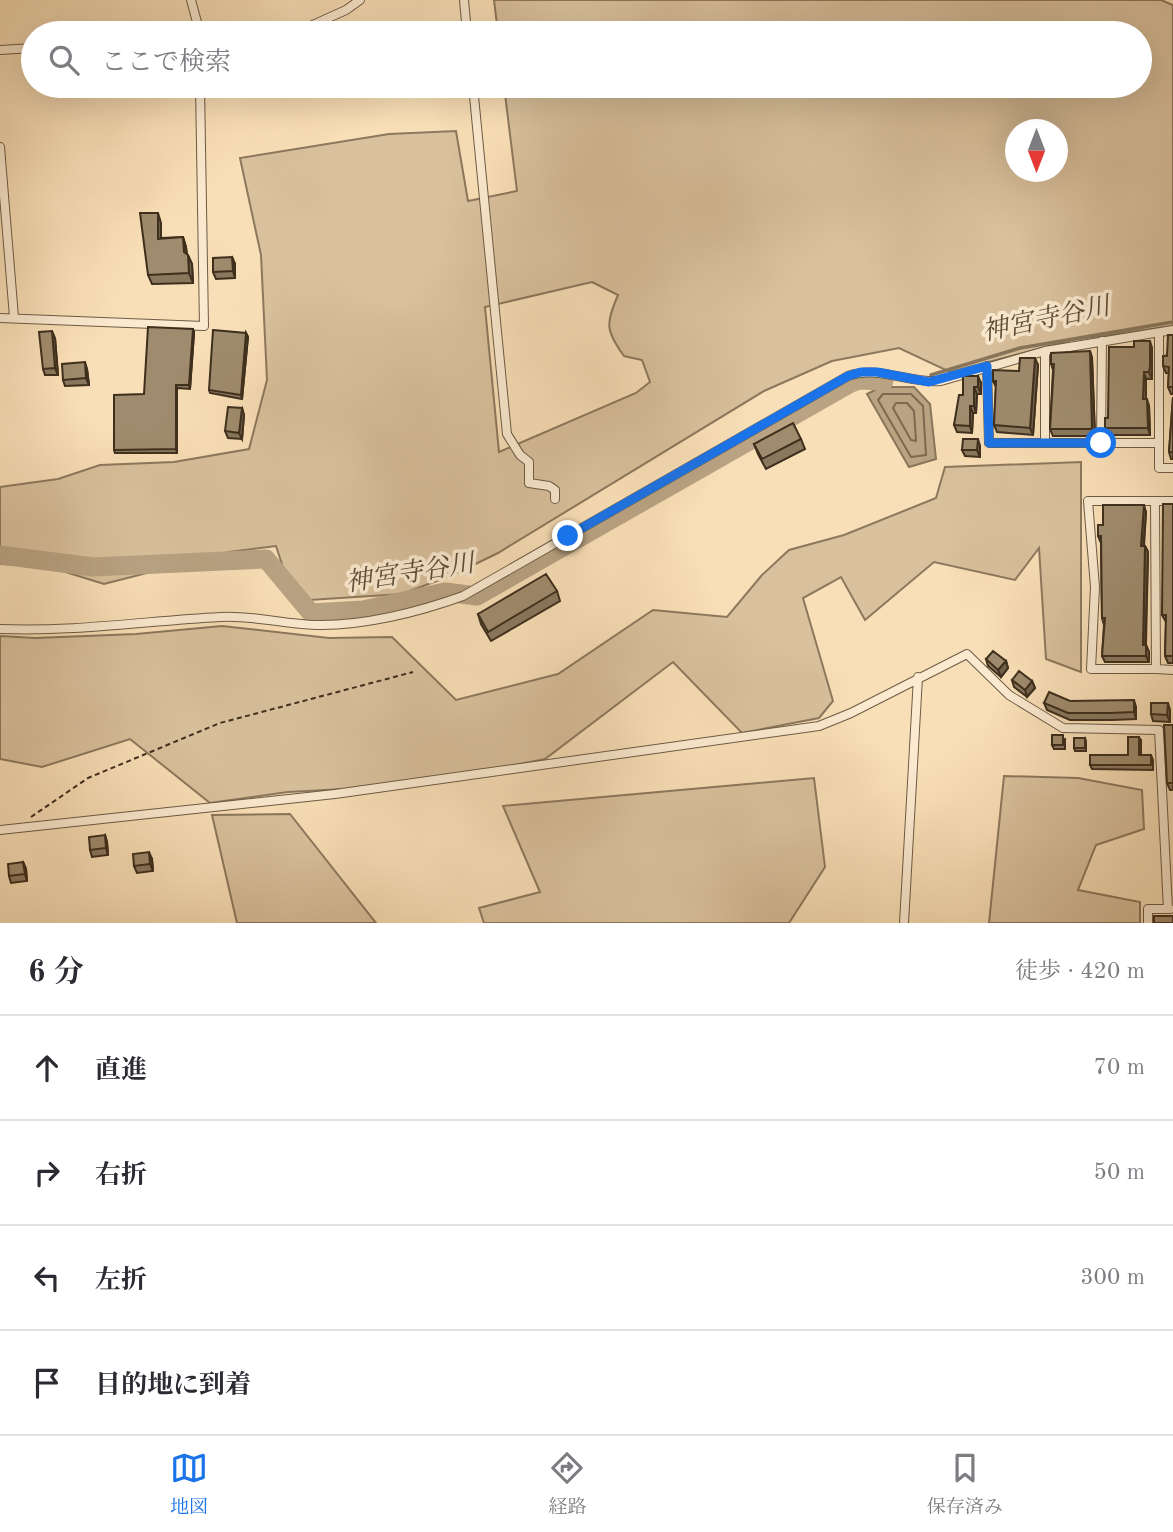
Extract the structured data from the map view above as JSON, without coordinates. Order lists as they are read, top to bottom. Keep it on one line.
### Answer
{"water":["神宮寺谷川"],"north":"bottom","page":{"search":"ここで検索","heading":["6 分","徒歩 · 420 m"],"list":[["直進","70 m"],["右折","50 m"],["左折","300 m"],"目的地に到着"],"nav":["地図","経路","保存済み"]}}
